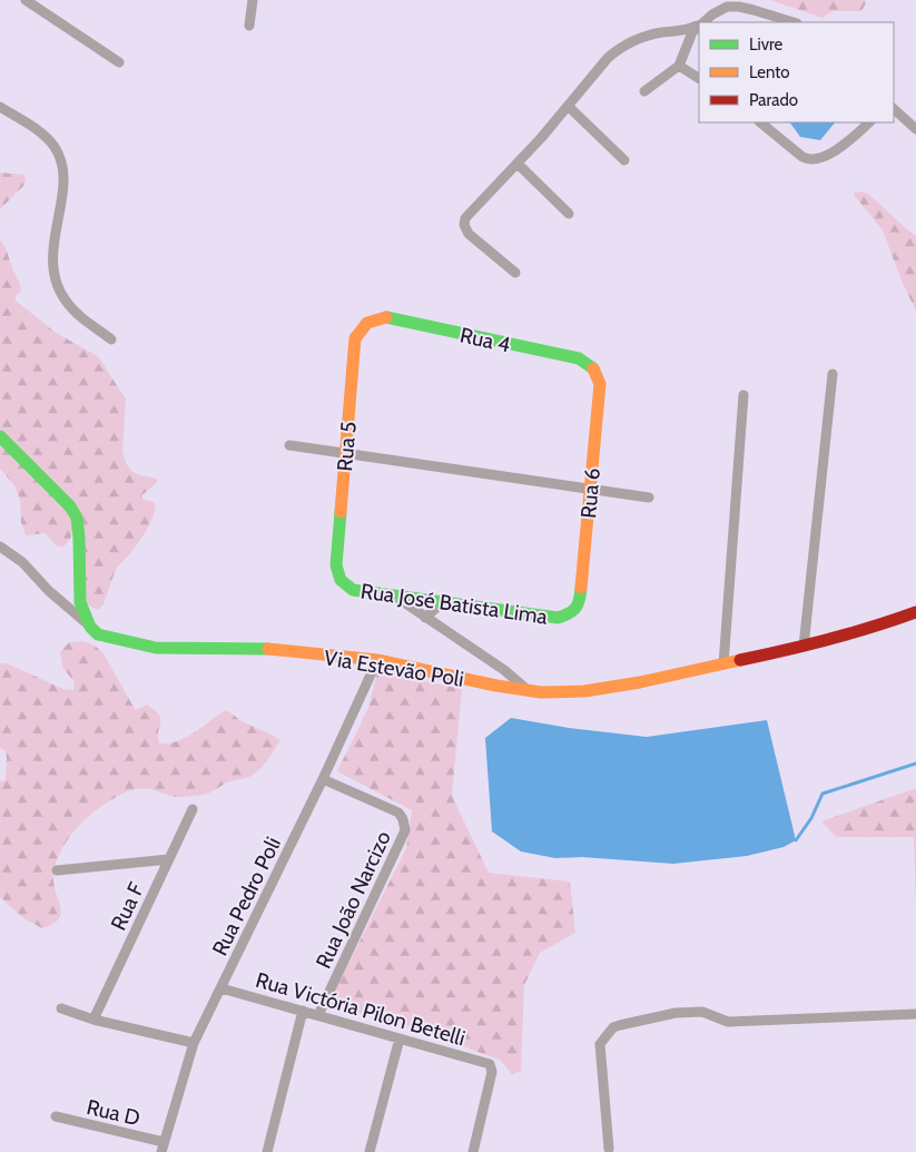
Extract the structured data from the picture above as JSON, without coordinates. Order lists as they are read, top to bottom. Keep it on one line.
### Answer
{"streets":{"main road":["Rua 4","Rua 5","Rua 6","Rua José Batista Lima","Via Estevão Poli"],"street":["Rua Pedro Poli","Rua João Narcizo","Rua F","Rua Victória Pilon Betelli","Rua D"]},"crossings":[["Rua 4","Rua 5"],["Rua 4","Rua 6"],["Rua 5","Rua José Batista Lima"],["Rua 6","Rua José Batista Lima"],["Via Estevão Poli","Rua Pedro Poli"],["Rua Pedro Poli","Rua João Narcizo"],["Rua Pedro Poli","Rua Victória Pilon Betelli"],["Rua Pedro Poli","Rua D"],["Rua João Narcizo","Rua Victória Pilon Betelli"]],"legend":["Livre","Lento","Parado"]}
